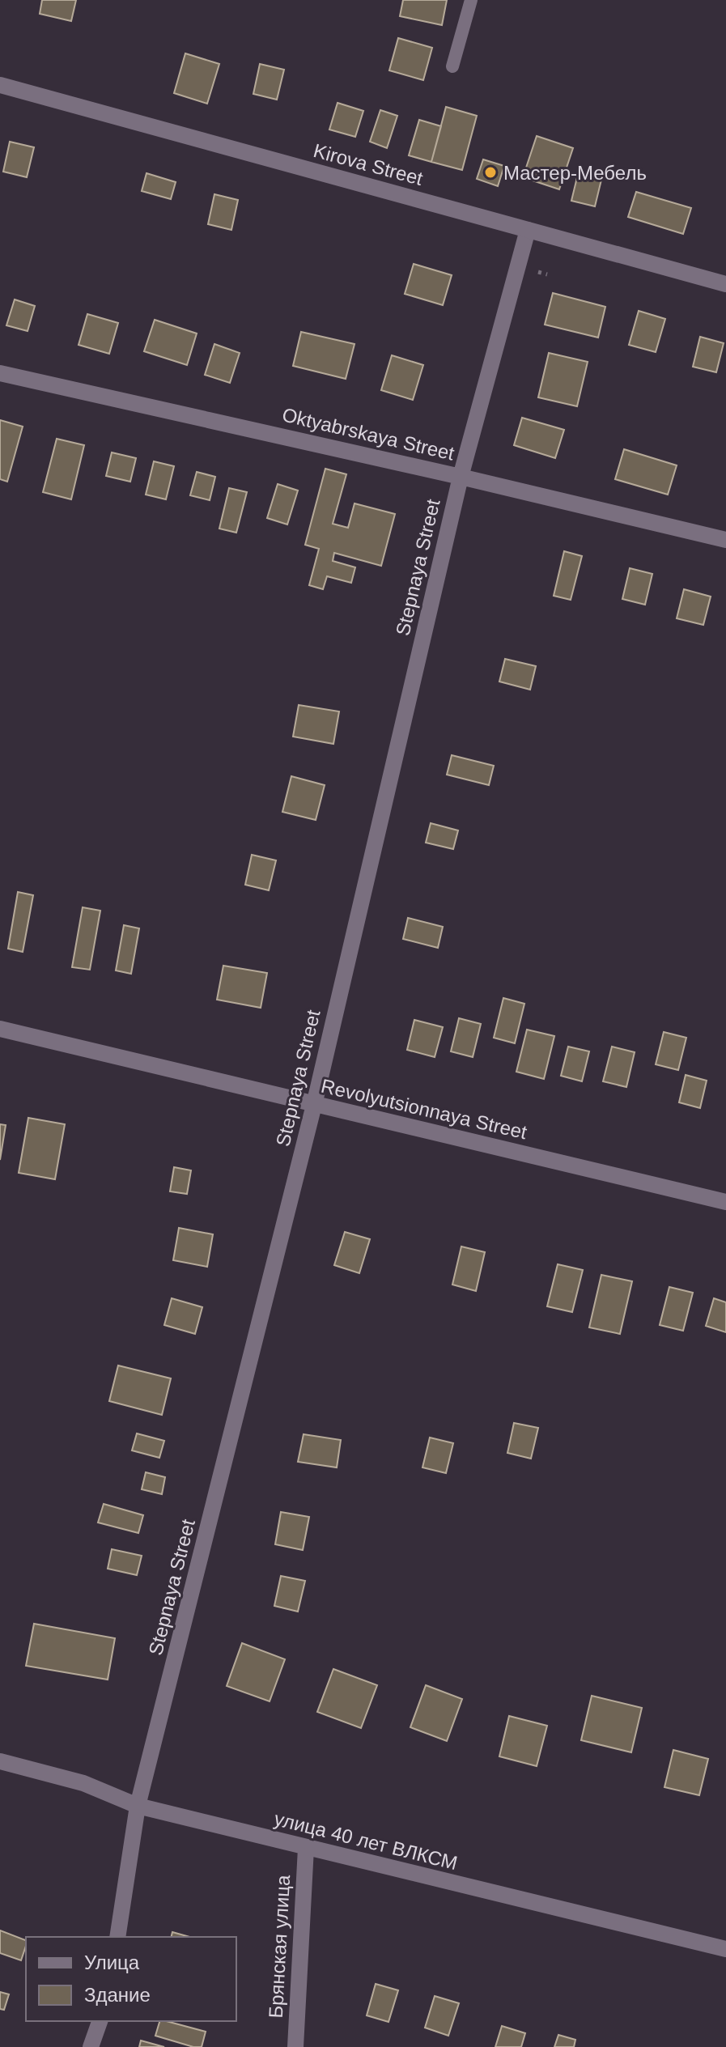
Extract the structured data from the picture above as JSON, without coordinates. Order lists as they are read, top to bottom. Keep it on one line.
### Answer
{"streets":{"street":["Kirova Street","Oktyabrskaya Street","Stepnaya Street","Revolyutsionnaya Street","улица 40 лет ВЛКСМ","Брянская улица"]},"crossings":[["Kirova Street","Stepnaya Street"],["Oktyabrskaya Street","Stepnaya Street"],["Stepnaya Street","Revolyutsionnaya Street"],["Stepnaya Street","улица 40 лет ВЛКСМ"],["улица 40 лет ВЛКСМ","Брянская улица"]],"places":["Мастер-Мебель"],"legend":["Улица","Здание"]}
